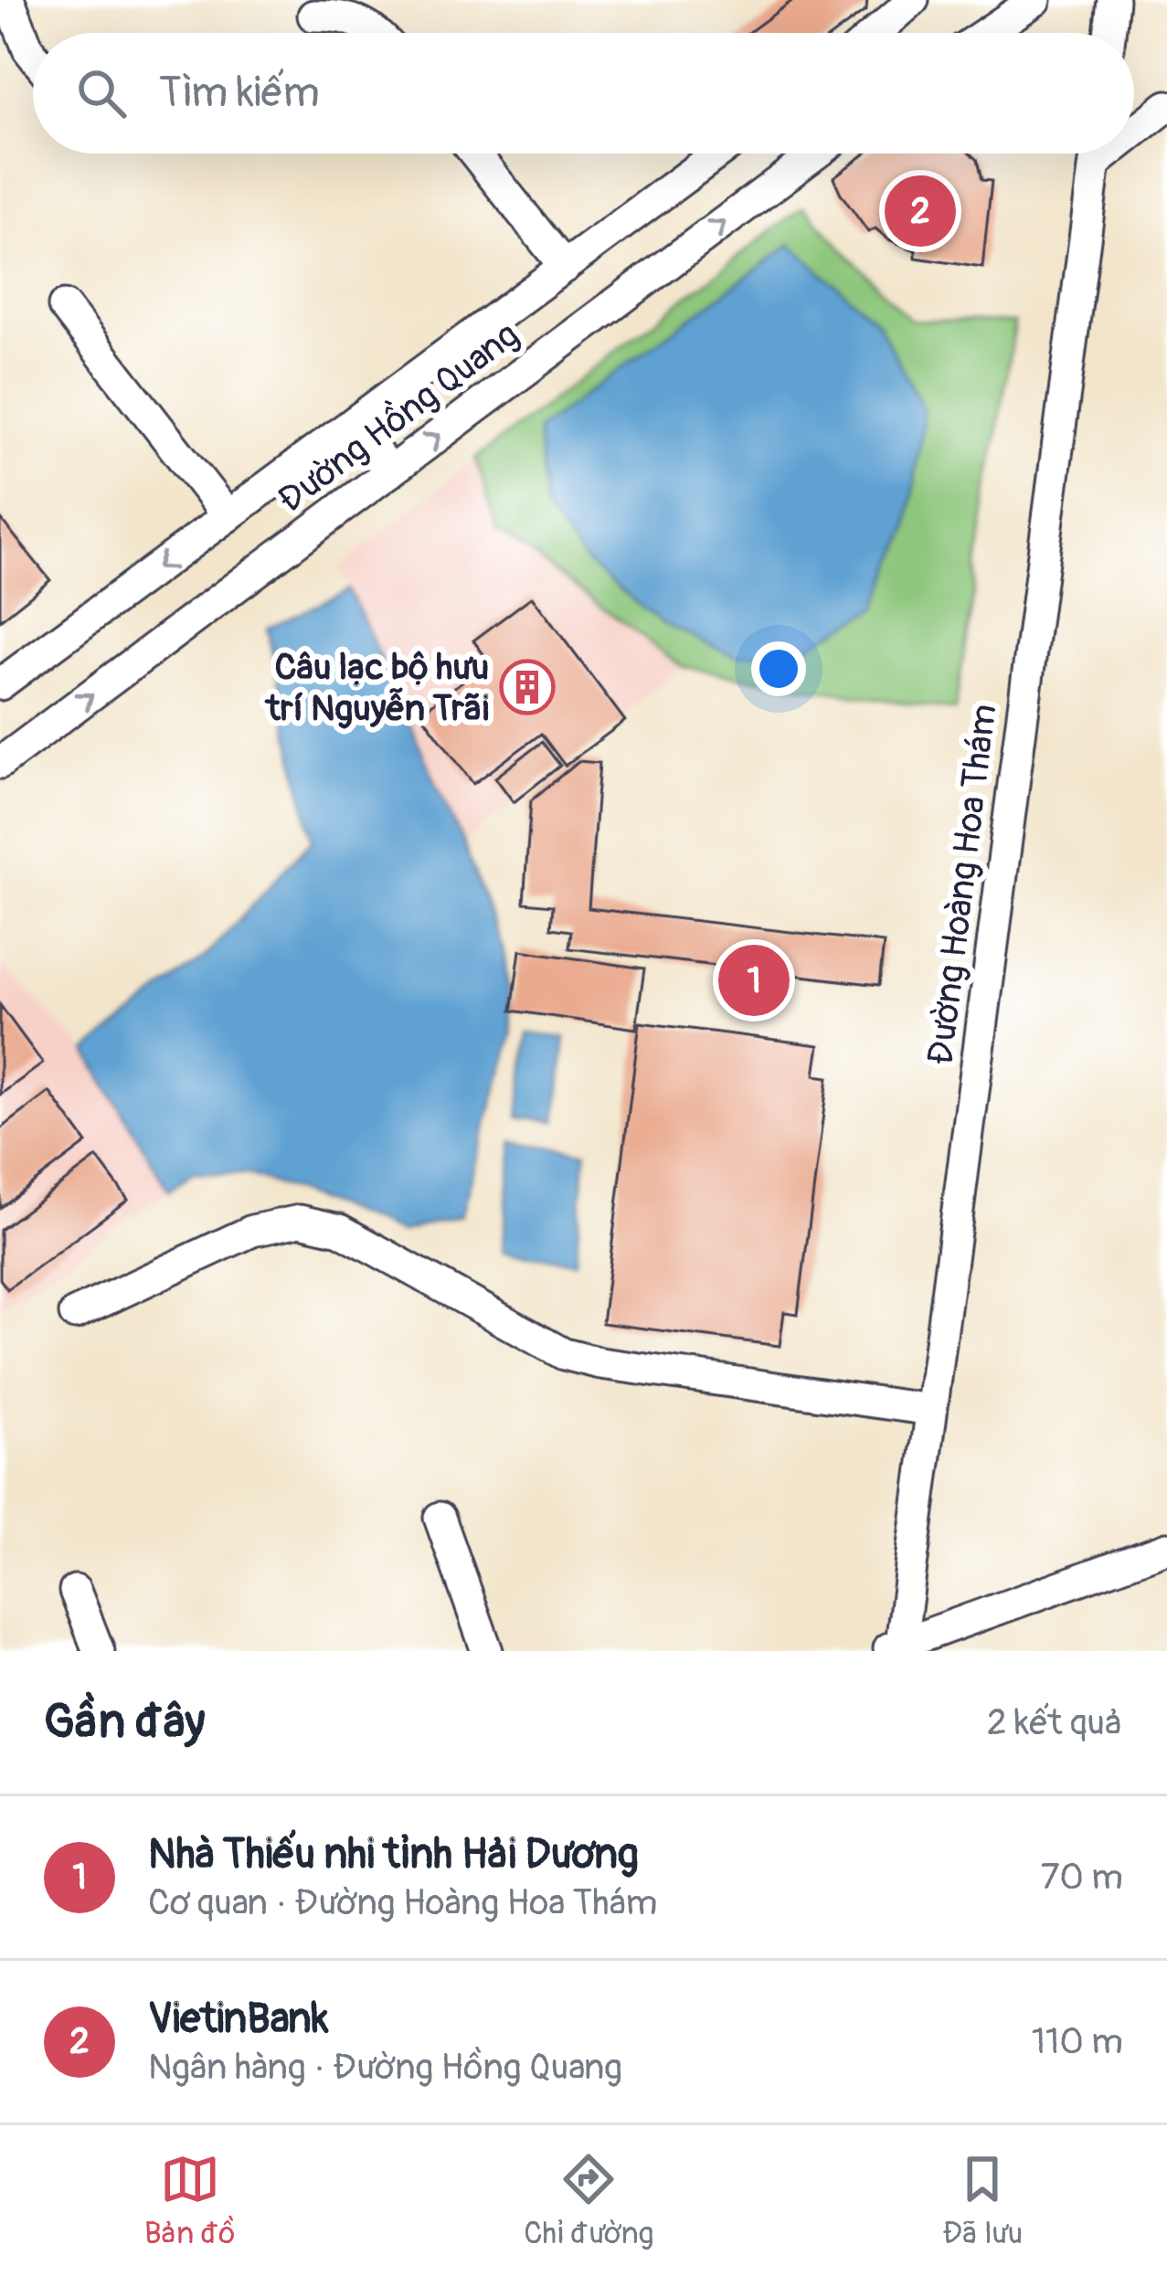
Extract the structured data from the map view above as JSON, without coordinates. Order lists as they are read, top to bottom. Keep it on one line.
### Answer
{"streets":{"street":["Đường Hồng Quang","Đường Hoàng Hoa Thám"]},"places":{"building":["Câu lạc bộ hưu trí Nguyễn Trãi"]},"page":{"search":"Tìm kiếm","pins":["2","1"],"heading":["Gần đây","2 kết quả"],"list":[{"mark":"1","name":"Nhà Thiếu nhi tỉnh Hải Dương","note":"Cơ quan · Đường Hoàng Hoa Thám","value":"70 m"},{"mark":"2","name":"VietinBank","note":"Ngân hàng · Đường Hồng Quang","value":"110 m"}],"nav":["Bản đồ","Chỉ đường","Đã lưu"]}}
